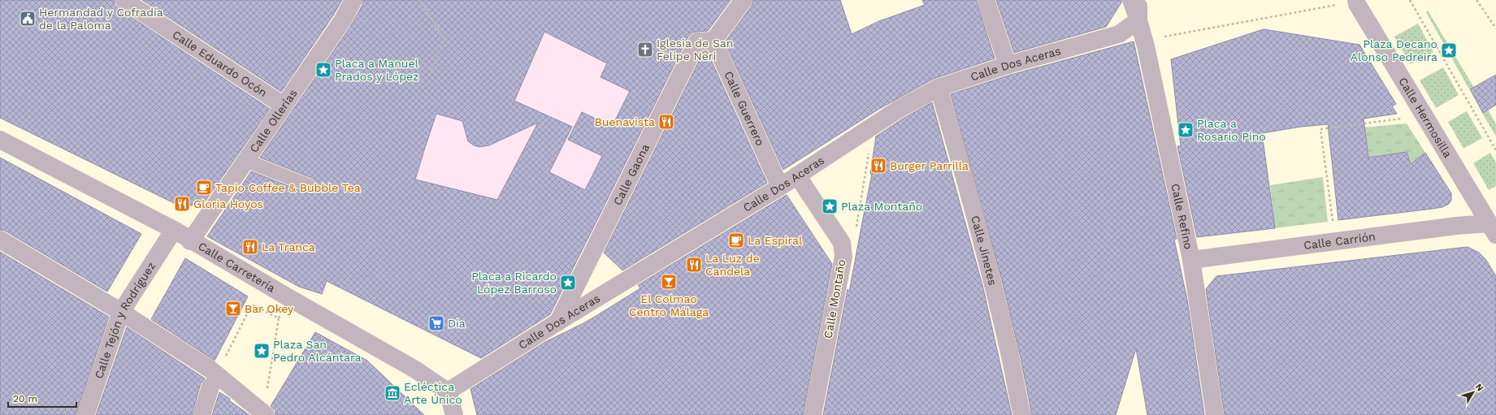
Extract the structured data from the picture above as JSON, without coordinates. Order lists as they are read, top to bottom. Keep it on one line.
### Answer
{"streets":{"street":["Calle Eduardo Ocón","Calle Dos Aceras","Calle Guerrero","Calle Hermosilla","Calle Ollerías","Calle Gaona","Calle Refino","Calle Carrión","Calle Jinetes","Calle Carretería","Calle Montaño","Calle Tejón y Rodríguez"]},"crossings":[["Calle Eduardo Ocón","Calle Ollerías"],["Calle Dos Aceras","Calle Guerrero"],["Calle Dos Aceras","Calle Gaona"],["Calle Dos Aceras","Calle Refino"],["Calle Dos Aceras","Calle Jinetes"],["Calle Dos Aceras","Calle Carretería"],["Calle Dos Aceras","Calle Montaño"],["Calle Guerrero","Calle Gaona"],["Calle Hermosilla","Calle Carrión"],["Calle Ollerías","Calle Carretería"],["Calle Refino","Calle Carrión"],["Calle Carretería","Calle Tejón y Rodríguez"]],"places":{"public building":["Hermandad y Cofradía de la Paloma"],"church":["Iglesia de San Felipe Neri"],"place":["Plaza Decano Alonso Pedreira","Placa a Manuel Prados y López","Placa a Rosario Pino","Plaza Montaño","Placa a Ricardo López Barroso","Plaza San Pedro Alcántara"],"restaurant":["Buenavista","Burger Parrilla","Gloria Hoyos","La Tranca","La Luz de Candela"],"cafe":["Tapio Coffee & Bubble Tea","La Espiral"],"bar":["El Colmao Centro Málaga","Bar Okey"],"supermarket":["Dia"],"museum":["Ecléctica Arte Único"]},"scale_bar":"20 m","north":"top right"}
